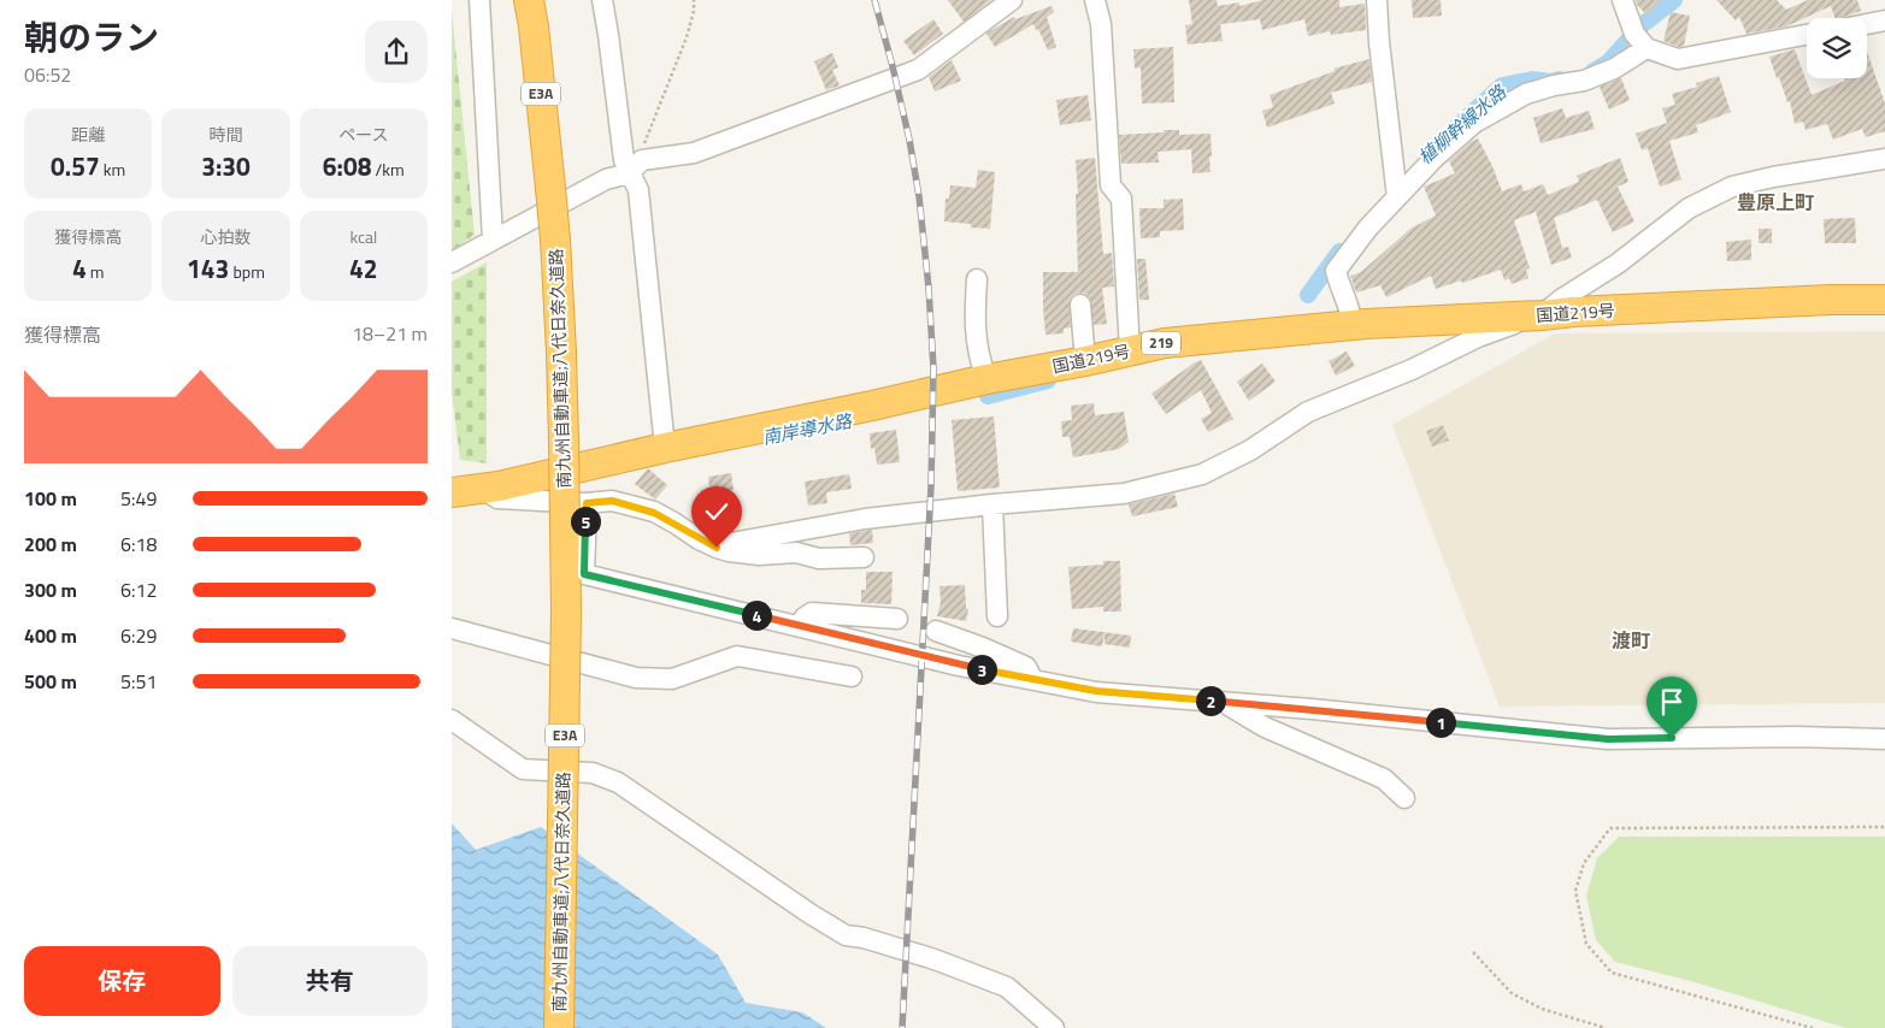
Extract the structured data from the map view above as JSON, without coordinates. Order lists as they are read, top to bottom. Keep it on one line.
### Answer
{"streets":{"highway":["E3A","国道219号","219","南九州自動車道;八代日奈久道路"]},"districts":["豊原上町","渡町"],"water":["植柳幹線水路","南岸導水路"],"page":{"heading":["朝のラン","06:52"],"stats":[["距離","0.57 km"],["時間","3:30"],["ペース","6:08 /km"],["獲得標高","4 m"],["心拍数","143 bpm"],["kcal","42"]],"chart":["獲得標高","18–21 m"],"list":[{"name":"100 m","note":"5:49"},{"name":"200 m","note":"6:18"},{"name":"300 m","note":"6:12"},{"name":"400 m","note":"6:29"},{"name":"500 m","note":"5:51"}],"pins":["5","4","3","2","1"],"buttons":["保存","共有"]}}
